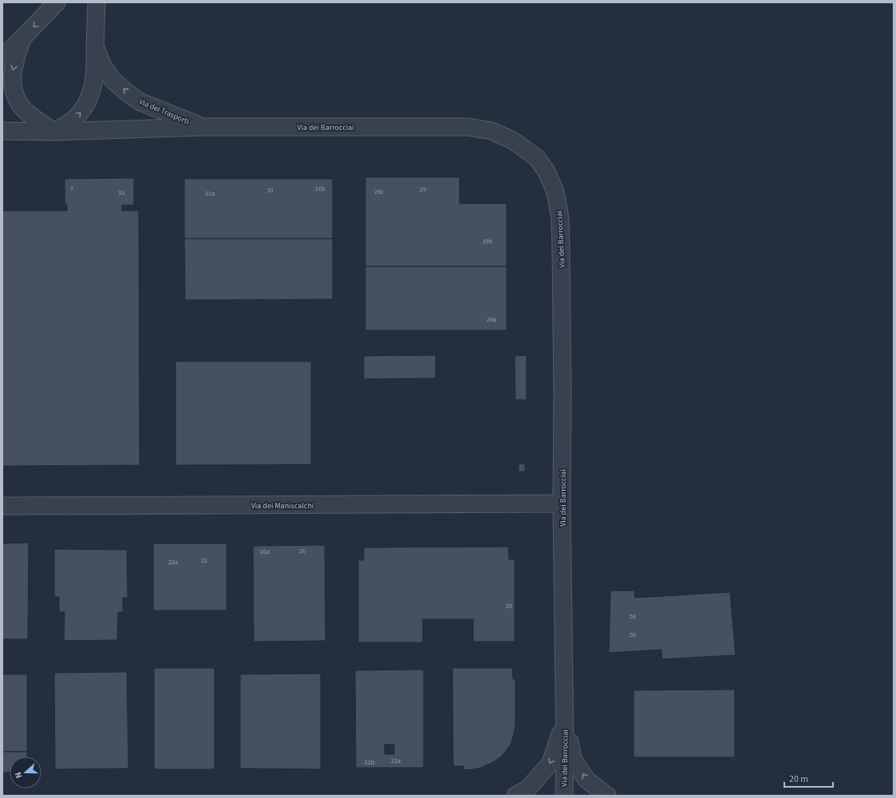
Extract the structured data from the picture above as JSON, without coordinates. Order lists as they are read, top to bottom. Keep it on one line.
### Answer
{"streets":{"street":["Via dei Trasporti","Via dei Barrocciai","Via dei Maniscalchi"]},"crossings":[["Via dei Trasporti","Via dei Barrocciai"],["Via dei Barrocciai","Via dei Maniscalchi"]],"house_numbers":["7","31b","29","31","29c","33","31a","29b","29a","26","26a","22","22a","25","58","56","21a","21b"],"scale_bar":"20 m","north":"left"}
